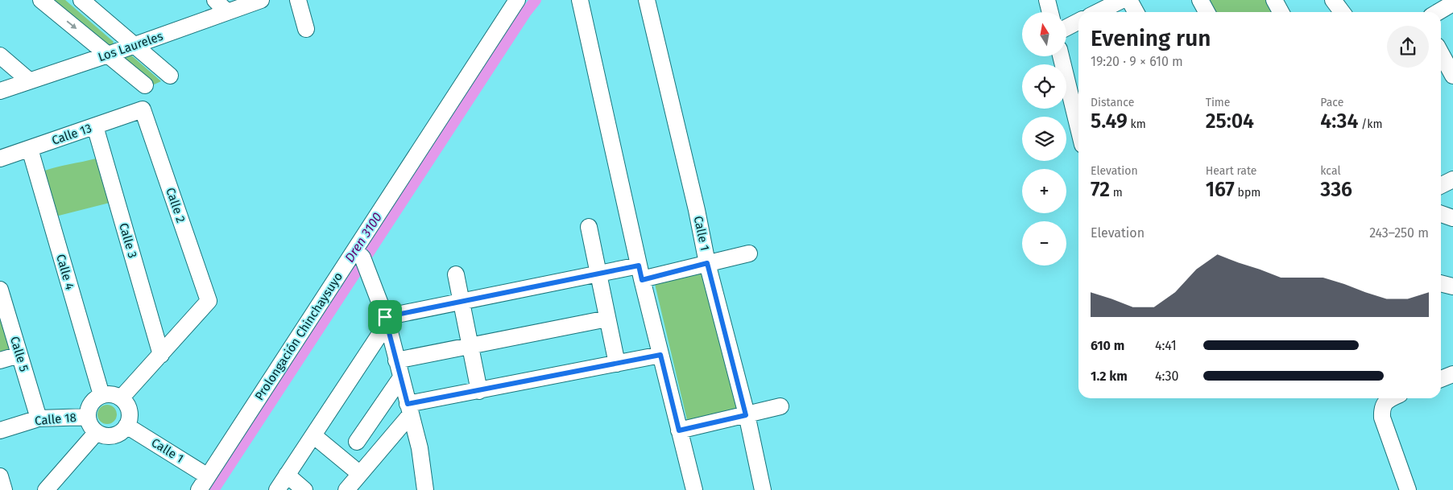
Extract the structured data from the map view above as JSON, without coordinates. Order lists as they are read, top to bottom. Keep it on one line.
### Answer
{"streets":{"street":["Los Laureles","Calle 13","Calle 2","Calle 1","Calle 3","Calle 4","Prolongación Chinchaysuyo","Calle 5","Calle 18"]},"crossings":[["Calle 13","Calle 2"],["Calle 13","Calle 3"],["Calle 13","Calle 4"],["Calle 2","Calle 3"],["Calle 1","Calle 4"],["Calle 1","Prolongación Chinchaysuyo"],["Calle 1","Calle 18"],["Calle 4","Calle 18"],["Calle 5","Calle 18"]],"water":["Dren 3100"],"north":"top","page":{"map_buttons":["+","−"],"heading":["Evening run","19:20 · 9 × 610 m"],"stats":[["Distance","5.49 km"],["Time","25:04"],["Pace","4:34 /km"],["Elevation","72 m"],["Heart rate","167 bpm"],["kcal","336"]],"chart":["Elevation","243–250 m"],"list":[{"name":"610 m","note":"4:41"},{"name":"1.2 km","note":"4:30"}]}}
